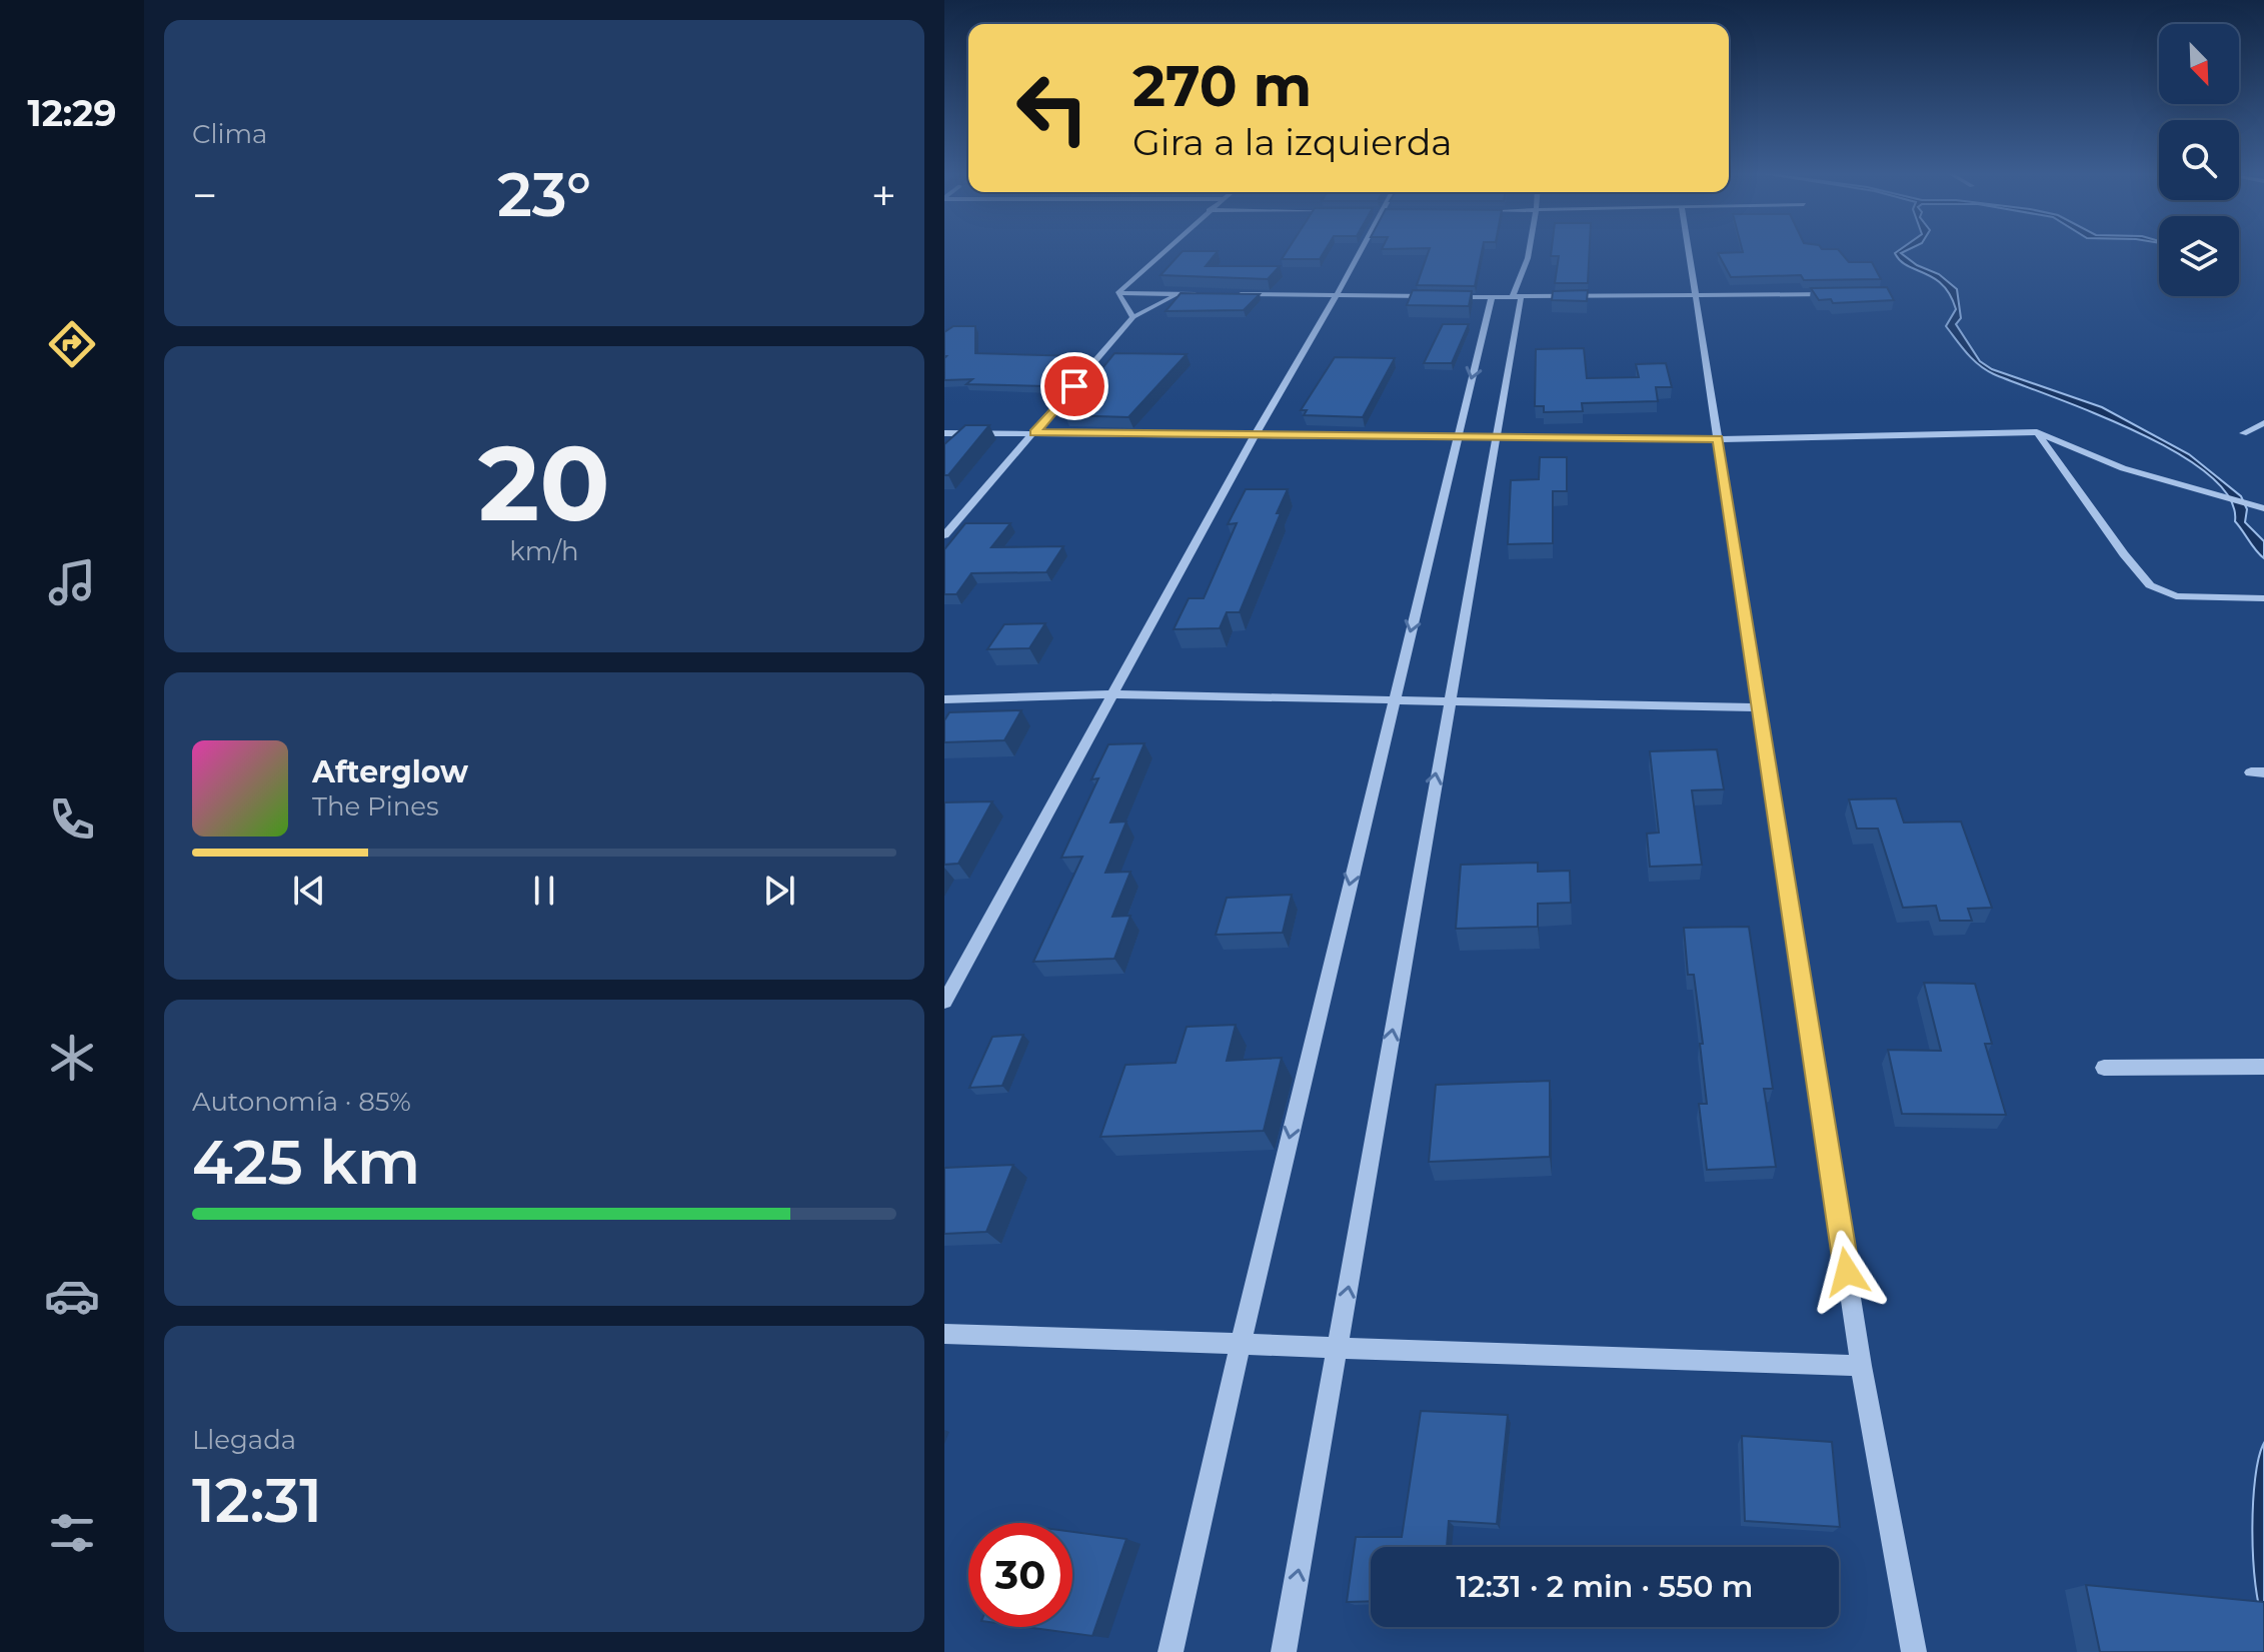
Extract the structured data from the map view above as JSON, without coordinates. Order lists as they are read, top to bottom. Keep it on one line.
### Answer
{"north":"bottom right","page":{"tabs":"12:29","tile":["Clima",["20","km/h"],["Autonomía · 85%","425 km"],["Llegada","12:31"]],"turn":["270 m","Gira a la izquierda"],"heat":["−","23°","+"],"song":["Afterglow","The Pines"],"limit":"30","trip":"12:31 · 2 min · 550 m"}}
